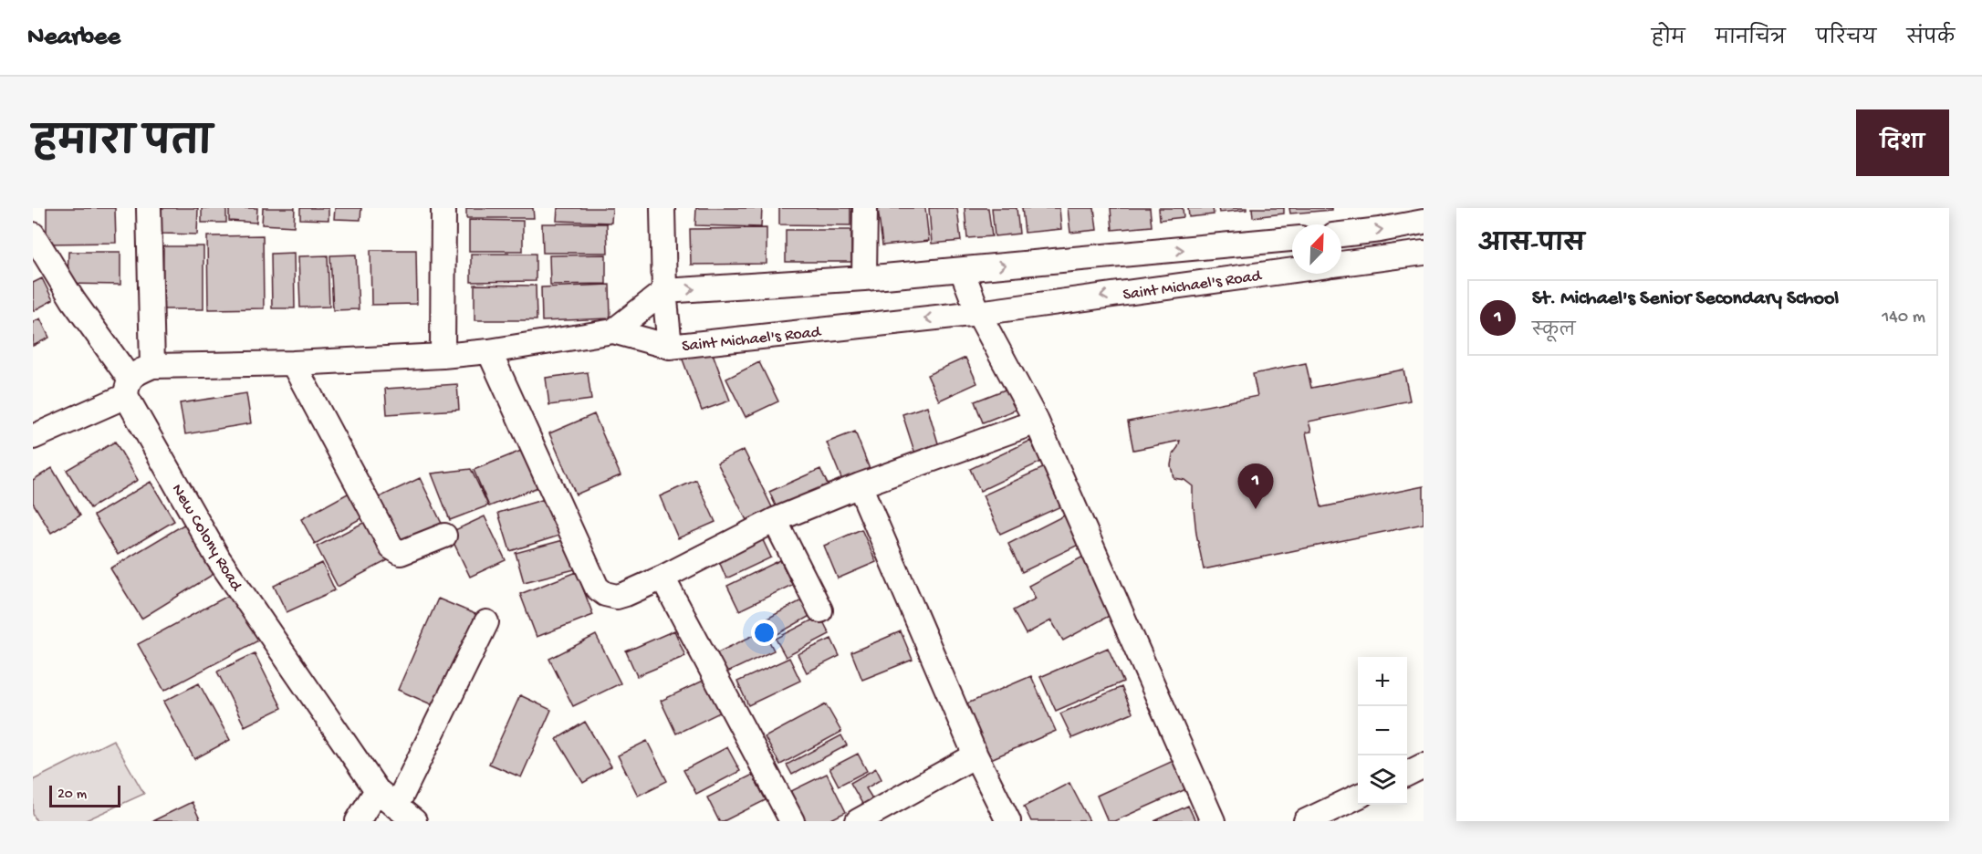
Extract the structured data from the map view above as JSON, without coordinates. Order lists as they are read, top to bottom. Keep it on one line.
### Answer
{"streets":{"street":["Saint Michael's Road","New Colony Road"]},"scale_bar":"20 m","north":"top right","page":{"header":"Nearbee","nav":["होम","मानचित्र","परिचय","संपर्क"],"title":"हमारा पता","buttons":"दिशा","heading":"आस-पास","list":[{"mark":"1","name":"St. Michael's Senior Secondary School","note":"स्कूल","value":"140 m"}],"pins":"1","map_buttons":["+","−"],"scale":"20 m"}}
